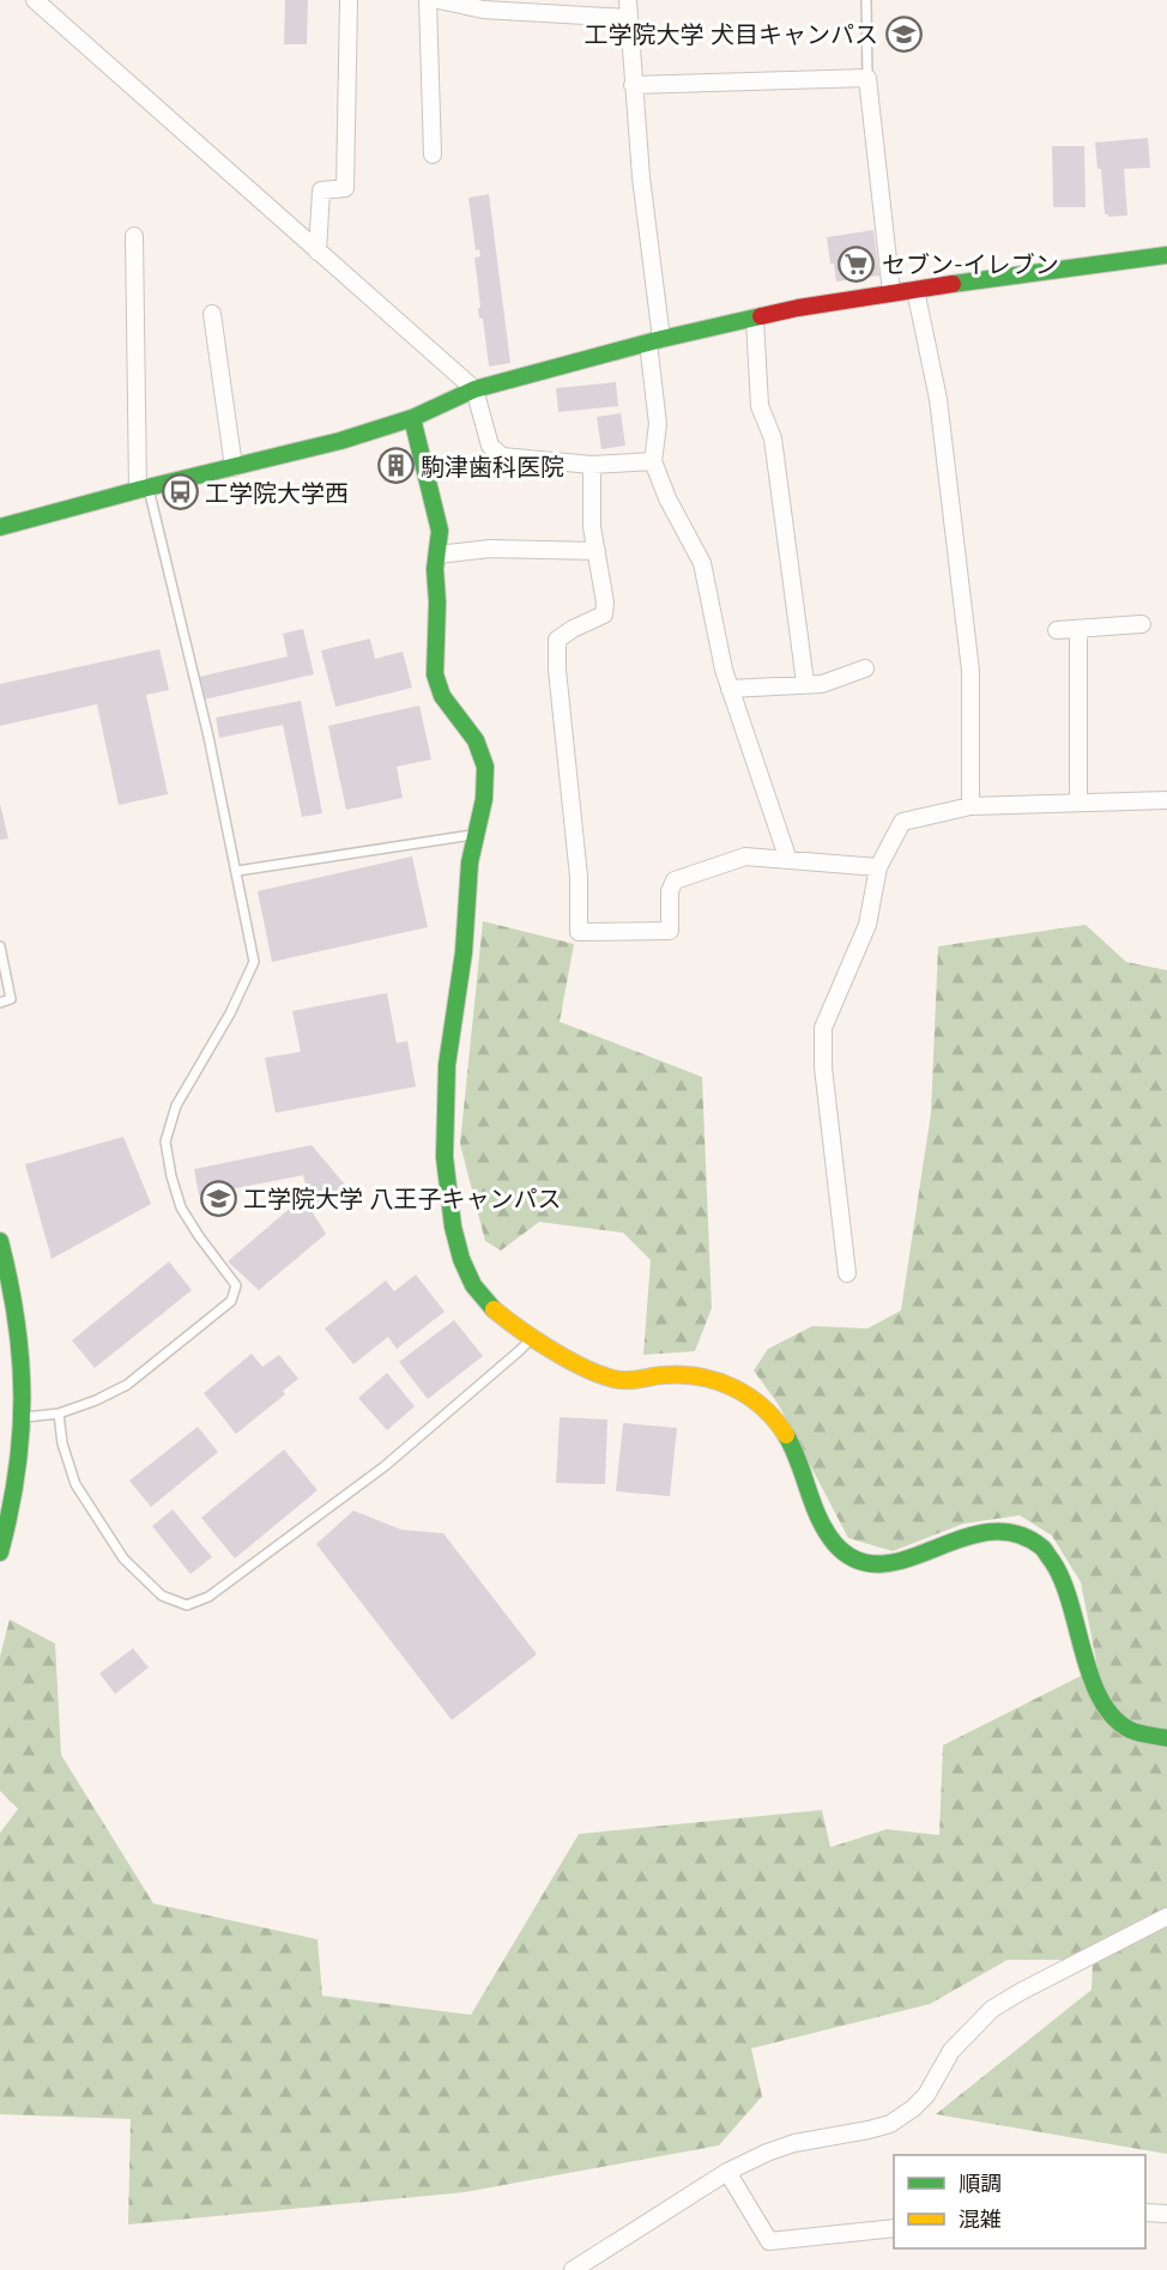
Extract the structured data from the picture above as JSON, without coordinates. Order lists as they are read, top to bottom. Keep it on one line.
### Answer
{"places":{"school or university":["工学院大学 犬目キャンパス","工学院大学 八王子キャンパス"],"supermarket":["セブン-イレブン"],"building":["駒津歯科医院"],"bus stop":["工学院大学西"]},"legend":["順調","混雑"]}
